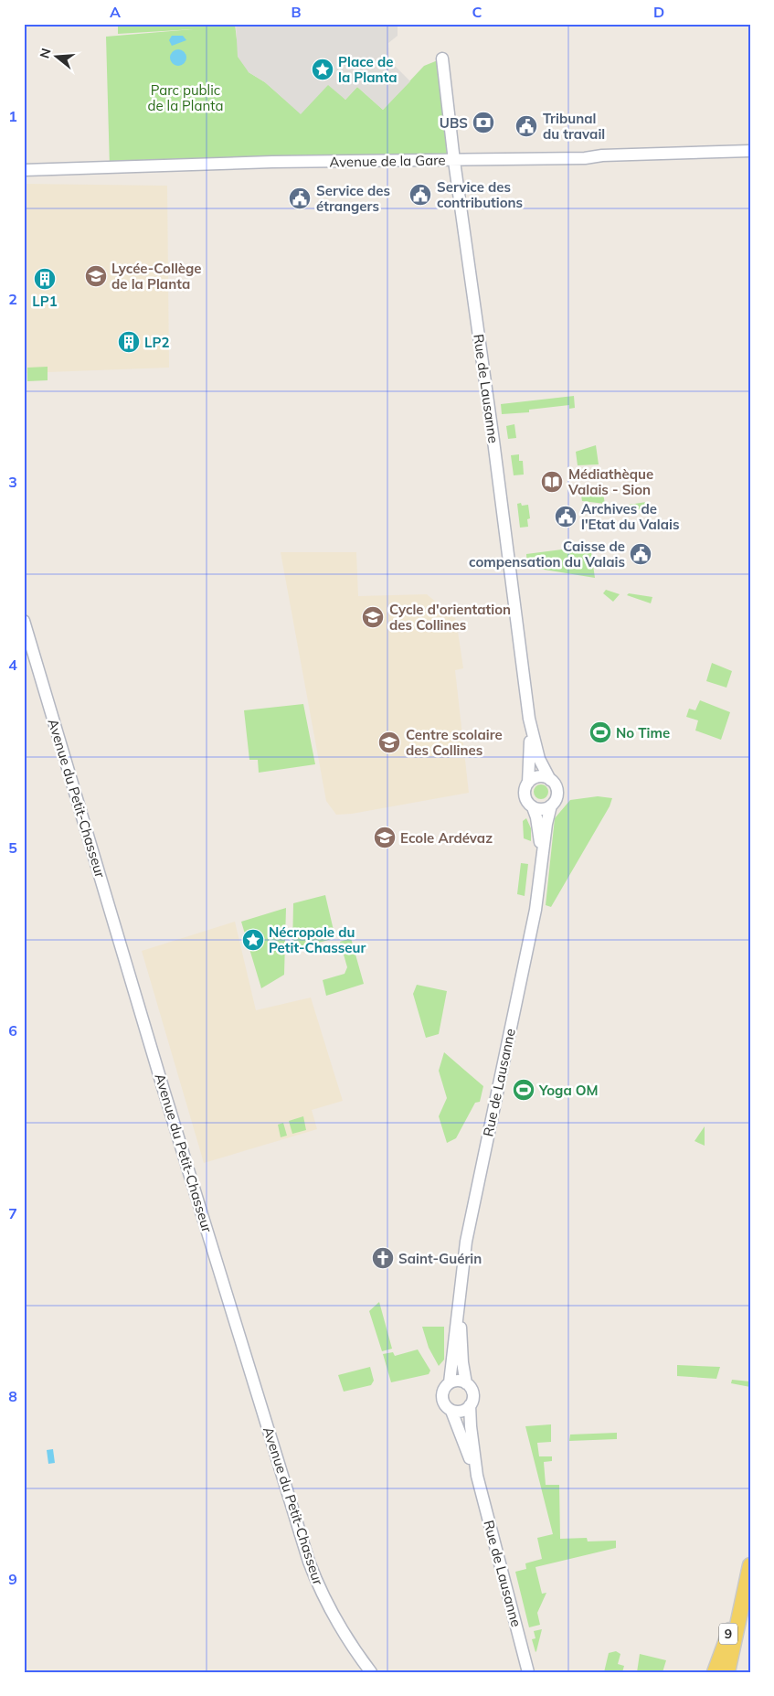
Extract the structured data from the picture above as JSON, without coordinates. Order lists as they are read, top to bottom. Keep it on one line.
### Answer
{"streets":{"main road":["9"],"street":["Avenue de la Gare","Rue de Lausanne","Avenue du Petit-Chasseur"]},"crossings":[["Avenue de la Gare","Rue de Lausanne"]],"parks":["Parc public de la Planta"],"places":{"place":["Place de la Planta","Nécropole du Petit-Chasseur"],"bank":["UBS"],"public building":["Tribunal du travail","Service des contributions","Service des étrangers","Archives de l'Etat du Valais","Caisse de compensation du Valais"],"school or university":["Lycée-Collège de la Planta","Cycle d'orientation des Collines","Centre scolaire des Collines","Ecole Ardévaz"],"building":["LP1","LP2"],"library":["Médiathèque Valais - Sion"],"sports":["No Time","Yoga OM"],"church":["Saint-Guérin"]},"north":"left","grid":{"columns":["A","B","C","D"],"rows":["1","2","3","4","5","6","7","8","9"]}}
